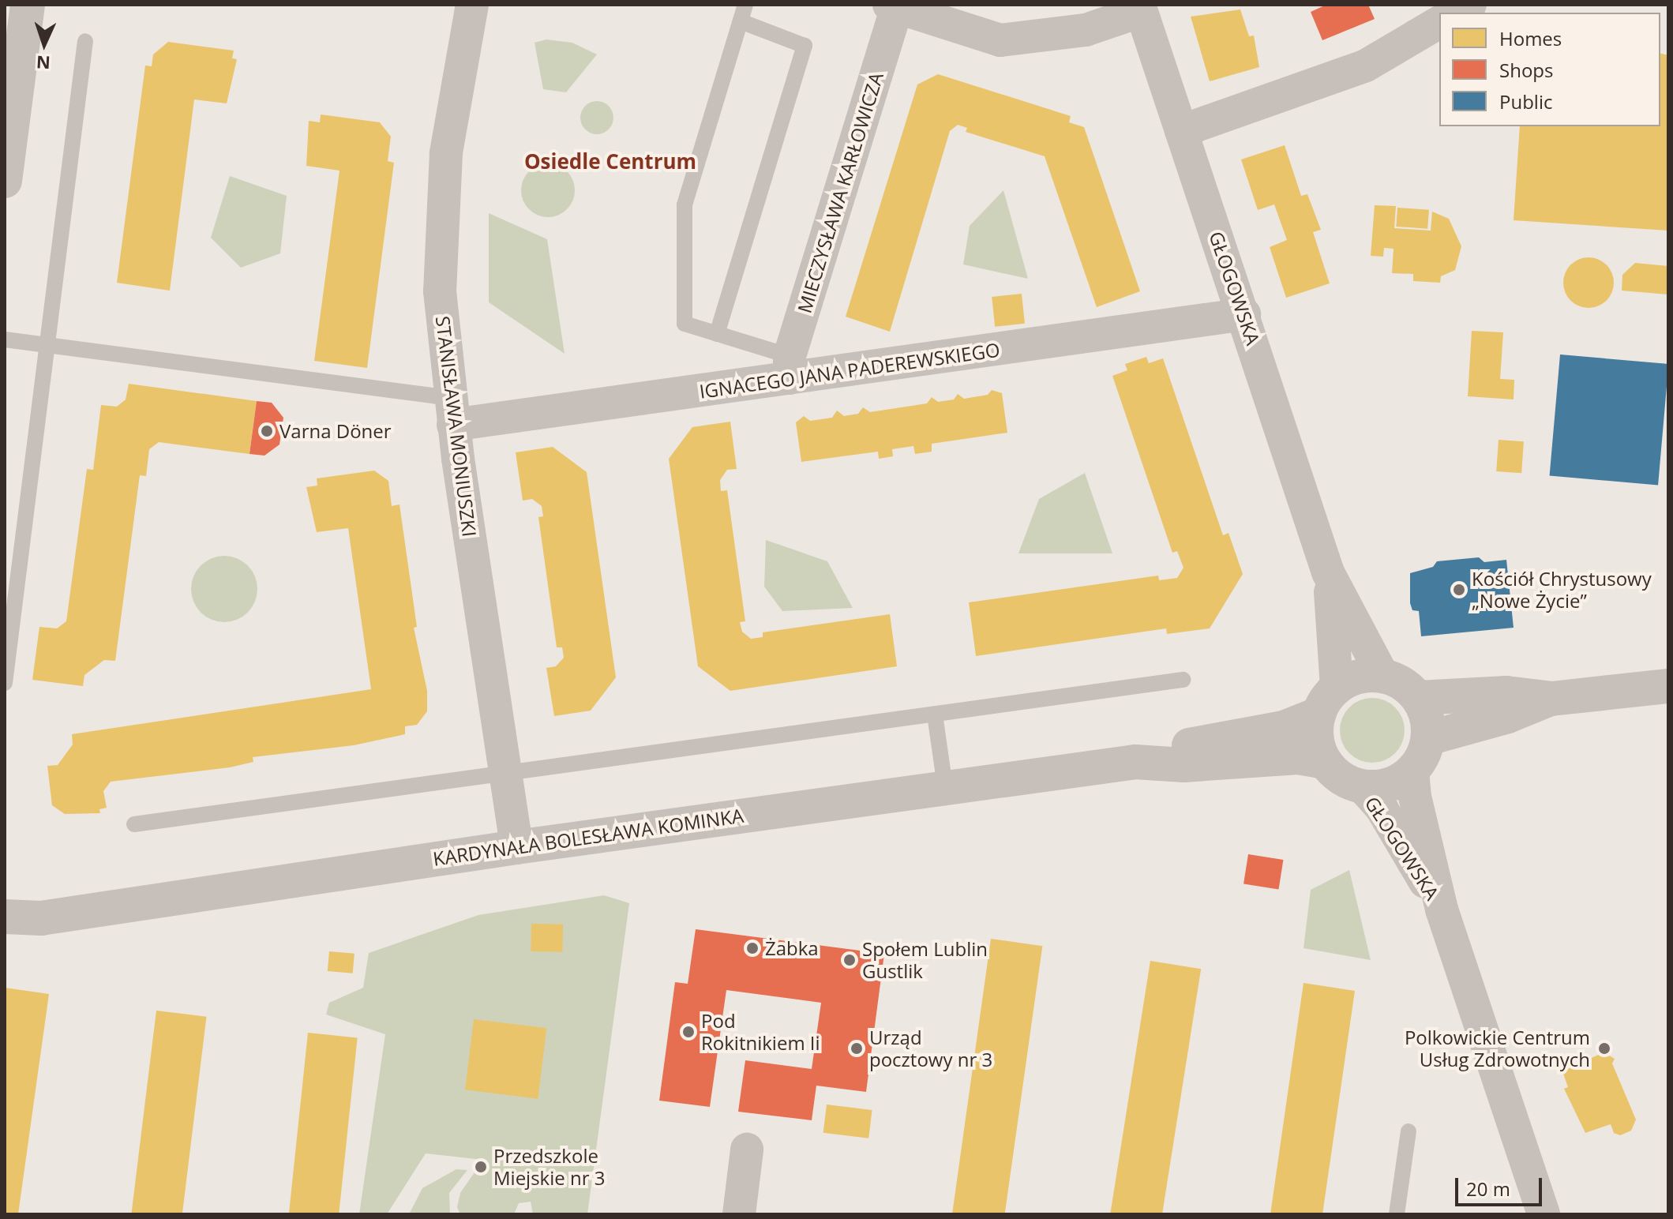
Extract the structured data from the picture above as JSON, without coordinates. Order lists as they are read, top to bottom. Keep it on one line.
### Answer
{"streets":{"street":["MIECZYSŁAWA KARŁOWICZA","GŁOGOWSKA","IGNACEGO JANA PADEREWSKIEGO","STANISŁAWA MONIUSZKI","KARDYNAŁA BOLESŁAWA KOMINKA"]},"crossings":[["MIECZYSŁAWA KARŁOWICZA","IGNACEGO JANA PADEREWSKIEGO"],["GŁOGOWSKA","IGNACEGO JANA PADEREWSKIEGO"],["GŁOGOWSKA","KARDYNAŁA BOLESŁAWA KOMINKA"],["IGNACEGO JANA PADEREWSKIEGO","STANISŁAWA MONIUSZKI"],["STANISŁAWA MONIUSZKI","KARDYNAŁA BOLESŁAWA KOMINKA"]],"districts":["Osiedle Centrum"],"places":["Varna Döner","Kościół Chrystusowy „Nowe Życie”","Żabka","Społem Lublin Gustlik","Pod Rokitnikiem Ii","Urząd pocztowy nr 3","Polkowickie Centrum Usług Zdrowotnych","Przedszkole Miejskie nr 3"],"legend":["Homes","Shops","Public"],"scale_bar":"20 m","north":"bottom"}
